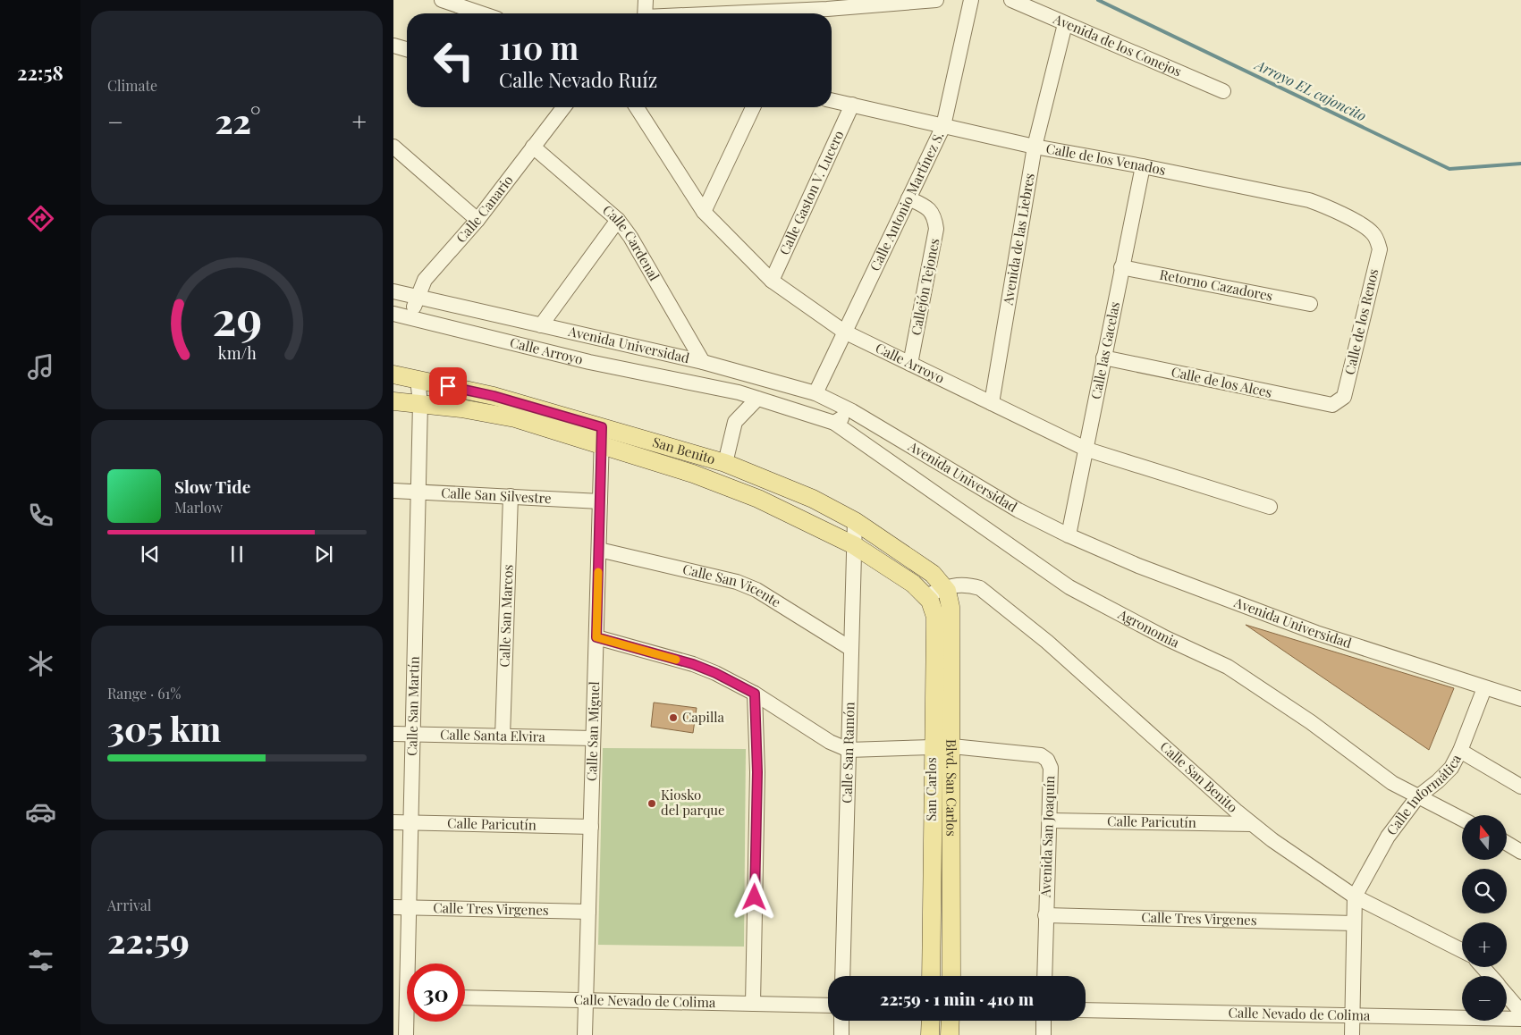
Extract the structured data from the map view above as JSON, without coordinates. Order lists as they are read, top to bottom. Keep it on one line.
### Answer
{"streets":{"main road":["San Benito","Blvd. San Carlos","San Carlos"],"street":["Avenida de los Conejos","Calle de los Venados","Calle Gaston V. Lucero","Calle Antonio Martínez S.","Calle Canario","Avenida de las Liebres","Calle Cardenal","Retorno Cazadores","Callejón Tejones","Calle de los Renos","Avenida Universidad","Calle las Gacelas","Calle Arroyo","Calle de los Alces","Calle San Silvestre","Calle San Vicente","Calle San Marcos","Agronomia","Calle San Martín","Calle San Miguel","Calle Santa Elvira","Calle San Ramón","Calle San Benito","Calle Informática","Calle Paricutín","Avenida San Joaquín","Calle Tres Virgenes","Calle Nevado de Colima"]},"crossings":[["Avenida de los Conejos","Avenida de las Liebres"],["Calle de los Venados","Calle Gaston V. Lucero"],["Calle de los Venados","Calle Antonio Martínez S."],["Calle de los Venados","Avenida de las Liebres"],["Calle de los Venados","Calle de los Renos"],["Calle de los Venados","Calle las Gacelas"],["Calle Gaston V. Lucero","Calle Arroyo"],["Calle Antonio Martínez S.","Callejón Tejones"],["Calle Antonio Martínez S.","Avenida Universidad"],["Calle Antonio Martínez S.","Calle Arroyo"],["Calle Canario","Calle Cardenal"],["Calle Canario","Avenida Universidad"],["Calle Canario","Calle Arroyo"],["Avenida de las Liebres","Calle Arroyo"],["Calle Cardenal","Avenida Universidad"],["Retorno Cazadores","Calle las Gacelas"],["Callejón Tejones","Calle Arroyo"],["Calle de los Renos","Calle de los Alces"],["Avenida Universidad","Calle las Gacelas"],["Avenida Universidad","Calle Informática"],["Calle las Gacelas","Calle Arroyo"],["Calle las Gacelas","Calle de los Alces"],["Calle Arroyo","Agronomia"],["San Benito","Calle San Martín"],["San Benito","Calle San Miguel"],["San Benito","Calle San Ramón"],["San Benito","Calle San Benito"],["San Benito","Blvd. San Carlos"],["San Benito","San Carlos"],["Calle San Silvestre","Calle San Marcos"],["Calle San Silvestre","Calle San Martín"],["Calle San Silvestre","Calle San Miguel"],["Calle San Vicente","Calle San Miguel"],["Calle San Vicente","Calle San Ramón"],["Calle San Marcos","Calle Santa Elvira"],["Agronomia","Calle Informática"],["Calle San Martín","Calle Santa Elvira"],["Calle San Martín","Calle Paricutín"],["Calle San Martín","Calle Tres Virgenes"],["Calle San Miguel","Calle Santa Elvira"],["Calle San Miguel","Calle Paricutín"],["Calle San Miguel","Calle Tres Virgenes"],["Calle San Miguel","Calle Nevado de Colima"],["Calle San Benito","Blvd. San Carlos"],["Calle San Benito","Calle Informática"],["Calle San Benito","Calle Paricutín"],["Blvd. San Carlos","Avenida San Joaquín"],["Calle Paricutín","Avenida San Joaquín"],["Avenida San Joaquín","Calle Tres Virgenes"]],"water":["Arroyo EL cajoncito"],"places":["Capilla","Kiosko del parque"],"north":"top","page":{"tabs":"22:58","tile":["Climate",["Range · 61%","305 km"],["Arrival","22:59"]],"turn":["110 m","Calle Nevado Ruíz"],"heat":["−","22°","+"],"song":["Slow Tide","Marlow"],"map_buttons":["+","−"],"limit":"30","trip":"22:59 · 1 min · 410 m","gauge":["29","km/h"]}}
